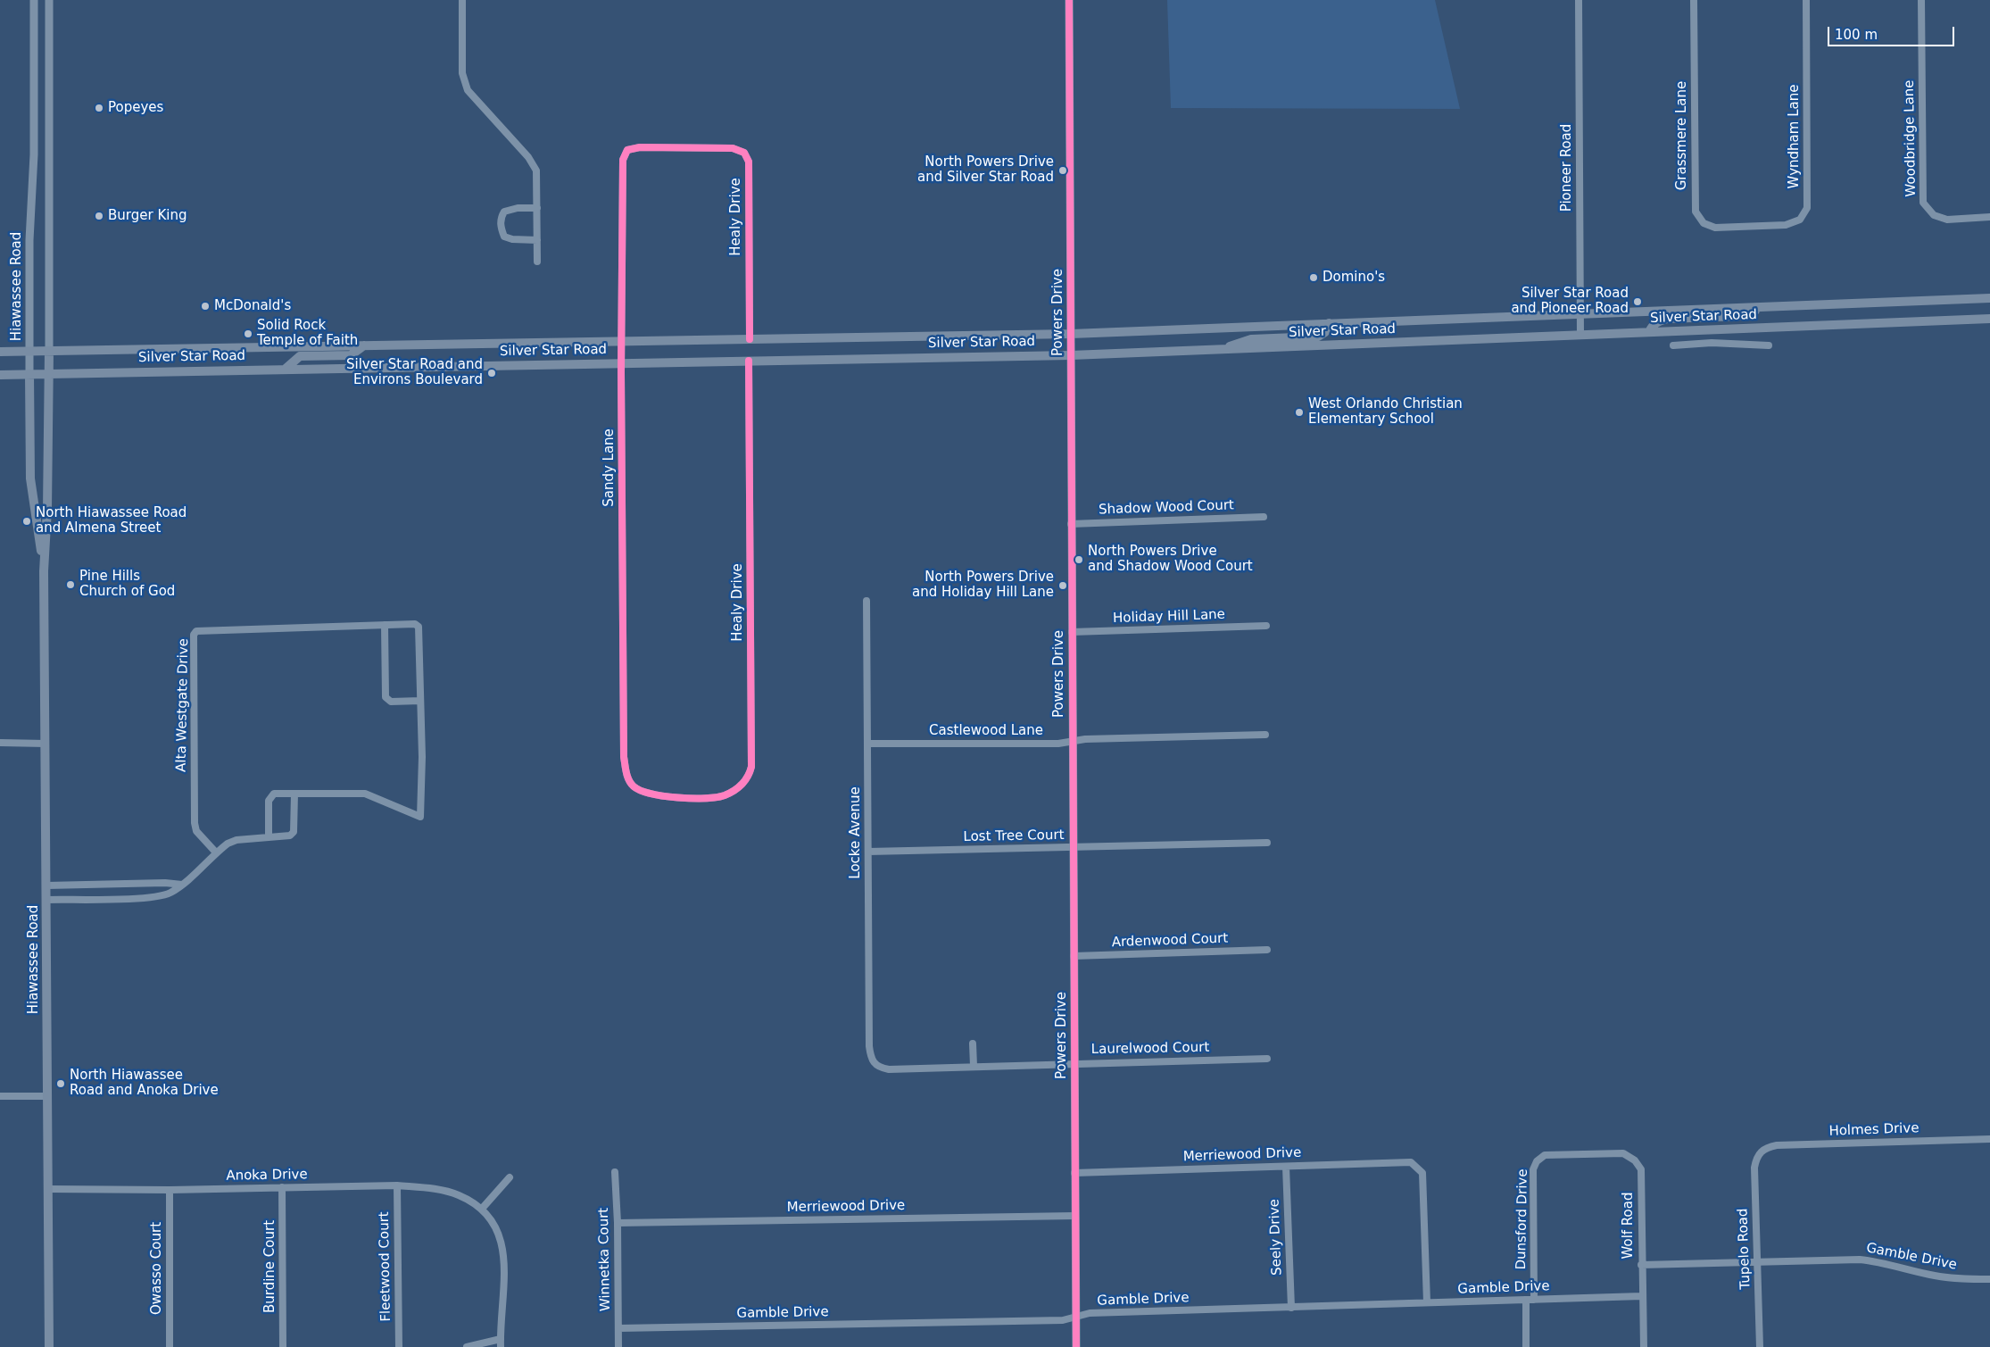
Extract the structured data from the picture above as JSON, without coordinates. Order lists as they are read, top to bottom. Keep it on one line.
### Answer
{"streets":{"main road":["Hiawassee Road","Silver Star Road"],"street":["Grassmere Lane","Wyndham Lane","Woodbridge Lane","Pioneer Road","Healy Drive","Powers Drive","Sandy Lane","Shadow Wood Court","Holiday Hill Lane","Alta Westgate Drive","Castlewood Lane","Locke Avenue","Lost Tree Court","Ardenwood Court","Laurelwood Court","Holmes Drive","Merriewood Drive","Anoka Drive","Dunsford Drive","Wolf Road","Seely Drive","Tupelo Road","Gamble Drive","Winnetka Court","Burdine Court","Fleetwood Court","Owasso Court"]},"crossings":[["Grassmere Lane","Wyndham Lane"],["Pioneer Road","Silver Star Road"],["Healy Drive","Silver Star Road"],["Healy Drive","Sandy Lane"],["Hiawassee Road","Silver Star Road"],["Hiawassee Road","Anoka Drive"],["Powers Drive","Silver Star Road"],["Powers Drive","Shadow Wood Court"],["Powers Drive","Holiday Hill Lane"],["Powers Drive","Castlewood Lane"],["Powers Drive","Lost Tree Court"],["Powers Drive","Ardenwood Court"],["Powers Drive","Laurelwood Court"],["Powers Drive","Merriewood Drive"],["Powers Drive","Gamble Drive"],["Silver Star Road","Sandy Lane"],["Castlewood Lane","Locke Avenue"],["Locke Avenue","Lost Tree Court"],["Locke Avenue","Laurelwood Court"],["Holmes Drive","Tupelo Road"],["Merriewood Drive","Seely Drive"],["Merriewood Drive","Gamble Drive"],["Merriewood Drive","Winnetka Court"],["Anoka Drive","Burdine Court"],["Anoka Drive","Fleetwood Court"],["Anoka Drive","Owasso Court"],["Dunsford Drive","Wolf Road"],["Dunsford Drive","Gamble Drive"],["Wolf Road","Gamble Drive"],["Seely Drive","Gamble Drive"],["Tupelo Road","Gamble Drive"],["Gamble Drive","Winnetka Court"]],"places":["Popeyes","North Powers Drive and Silver Star Road","Burger King","Domino's","Silver Star Road and Pioneer Road","McDonald's","Solid Rock Temple of Faith","Silver Star Road and Environs Boulevard","West Orlando Christian Elementary School","North Hiawassee Road and Almena Street","North Powers Drive and Shadow Wood Court","Pine Hills Church of God","North Powers Drive and Holiday Hill Lane","North Hiawassee Road and Anoka Drive"],"scale_bar":"100 m"}
